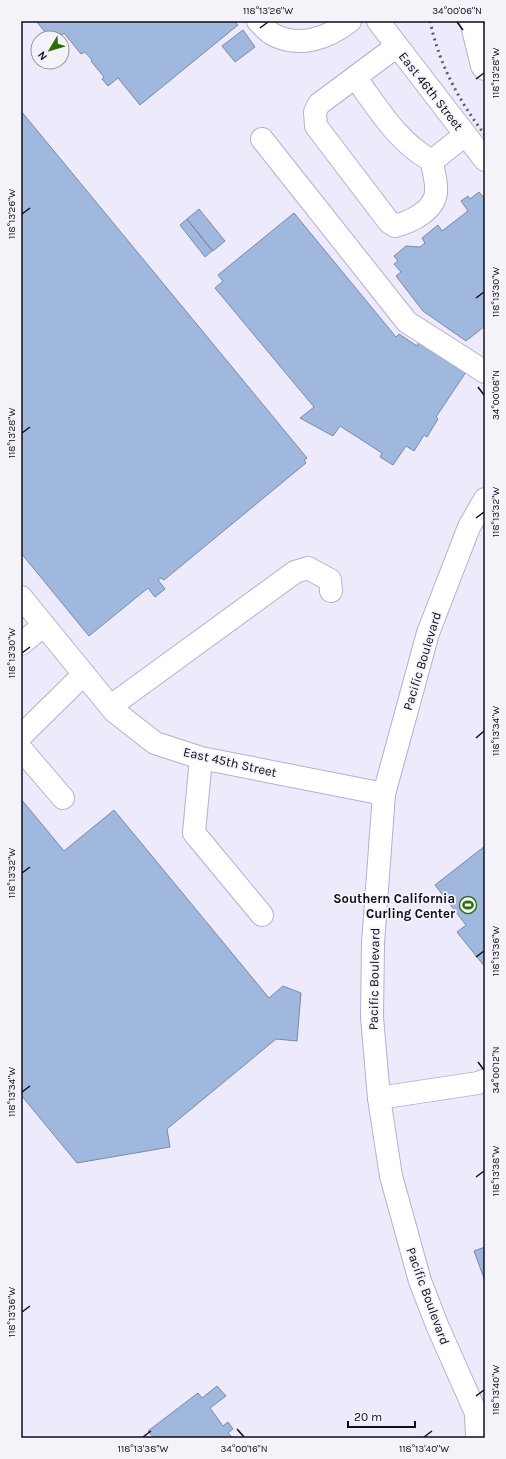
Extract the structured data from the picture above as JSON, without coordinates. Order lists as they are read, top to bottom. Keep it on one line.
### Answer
{"streets":{"main road":["East 46th Street","Pacific Boulevard","East 45th Street"]},"crossings":[["Pacific Boulevard","East 45th Street"]],"places":{"sports":["Southern California Curling Center"]},"scale_bar":"20 m","north":"bottom left","coordinates":["118°13'26\"W","34°00'06\"N","118°13'28\"W","118°13'30\"W","34°00'08\"N","118°13'32\"W","118°13'34\"W","118°13'36\"W","34°00'12\"N","118°13'38\"W","118°13'40\"W","34°00'16\"N"]}
